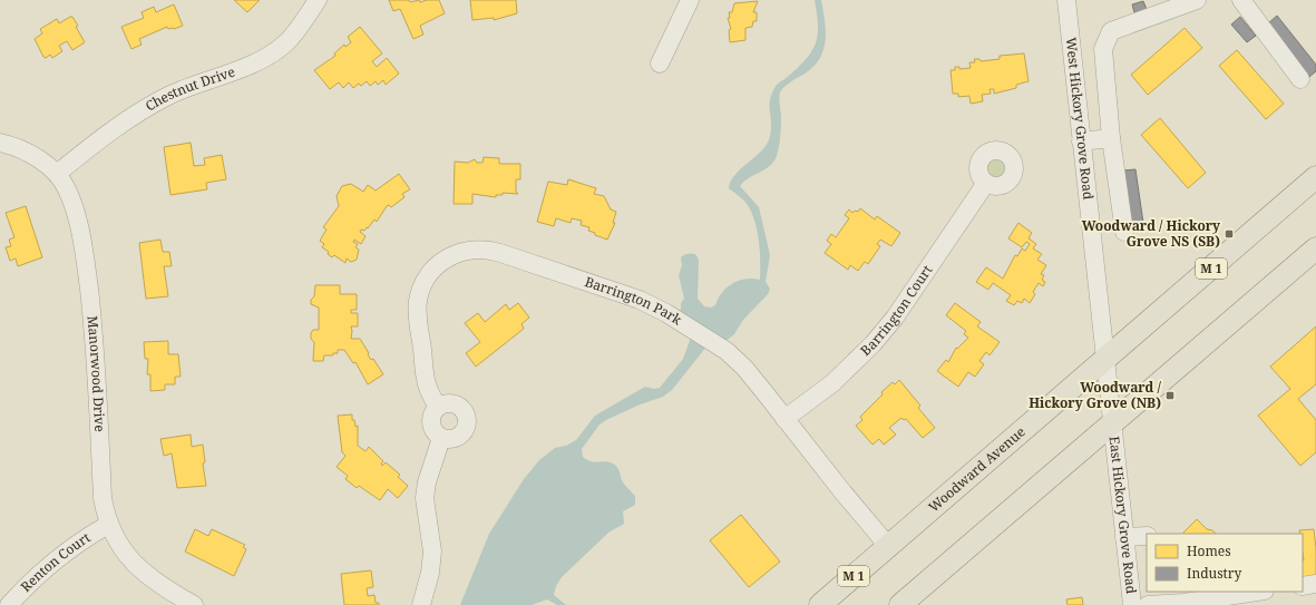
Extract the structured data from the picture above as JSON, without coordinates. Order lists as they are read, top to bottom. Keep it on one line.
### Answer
{"streets":{"main road":["M 1","Woodward Avenue"],"street":["Chestnut Drive","West Hickory Grove Road","Barrington Park","Barrington Court","Manorwood Drive","East Hickory Grove Road","Renton Court"]},"crossings":[["Chestnut Drive","Manorwood Drive"],["West Hickory Grove Road","Woodward Avenue"],["West Hickory Grove Road","East Hickory Grove Road"],["Barrington Park","Barrington Court"],["Barrington Park","Woodward Avenue"],["Manorwood Drive","Renton Court"]],"places":{"transit":["Woodward / Hickory Grove NS (SB)","Woodward / Hickory Grove (NB)"]},"legend":["Homes","Industry"]}
